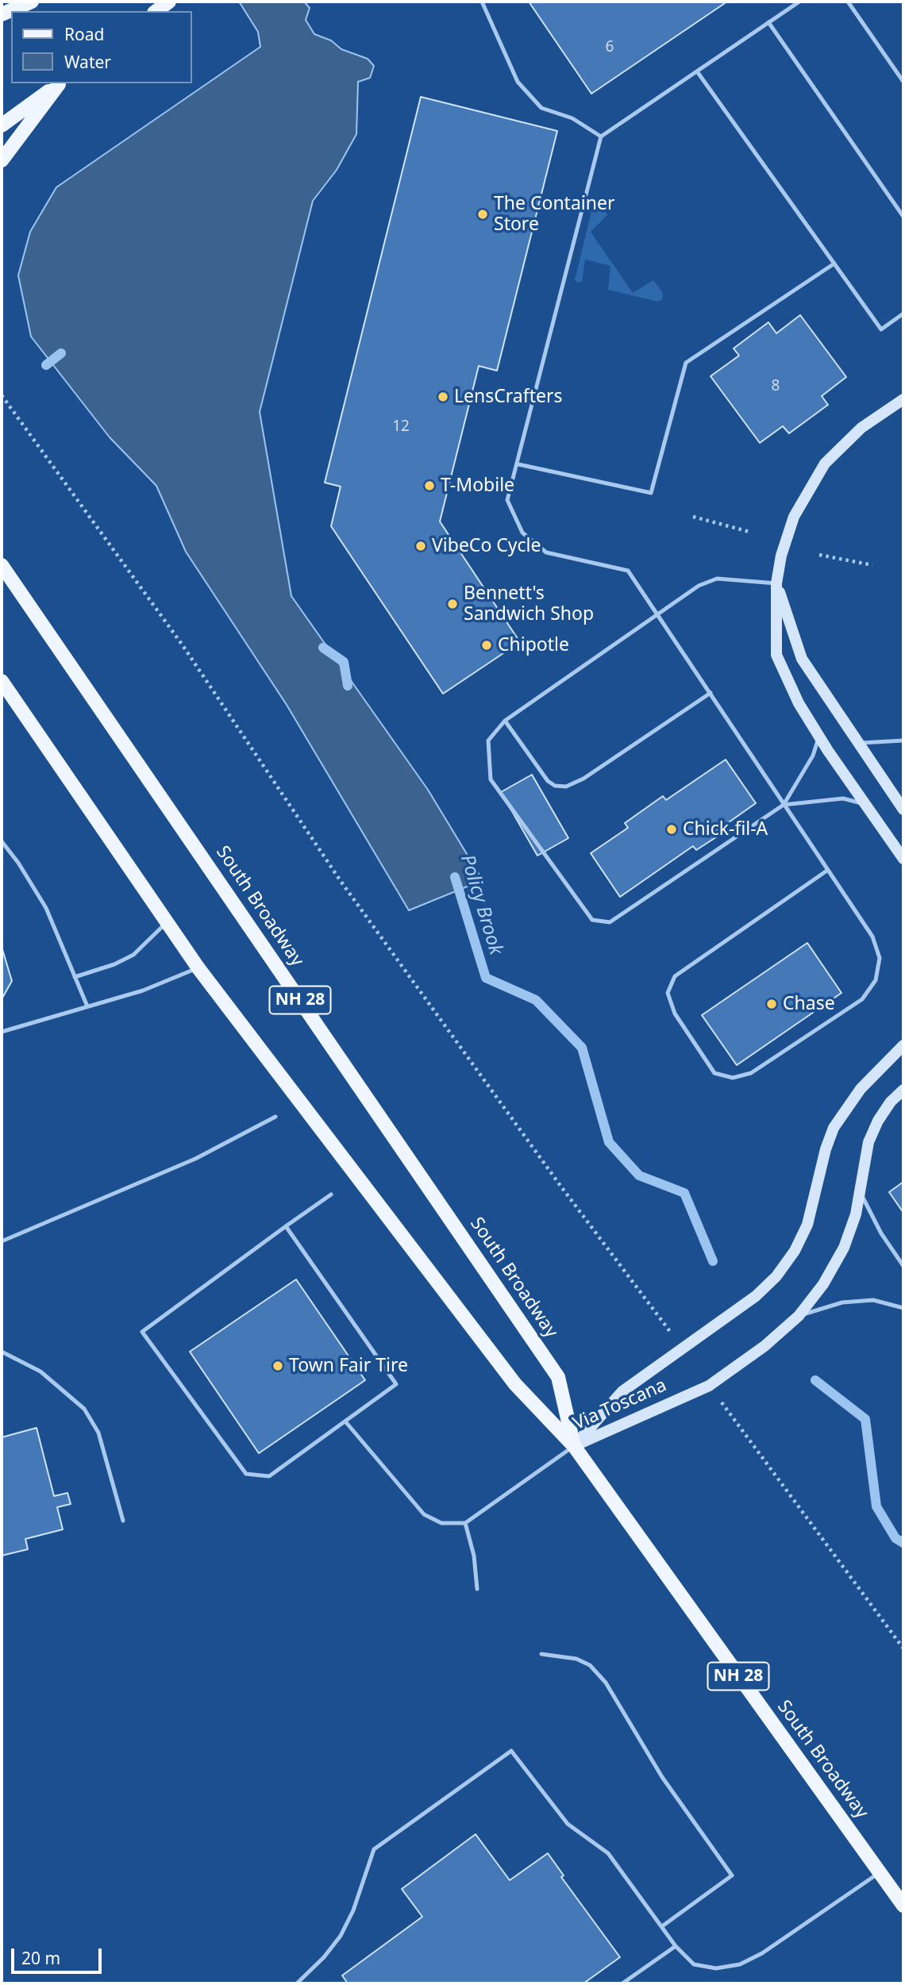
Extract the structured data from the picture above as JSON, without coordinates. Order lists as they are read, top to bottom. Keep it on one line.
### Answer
{"streets":{"main road":["South Broadway","NH 28","Via Toscana"]},"crossings":[["South Broadway","Via Toscana"]],"water":["Policy Brook"],"places":["The Container Store","LensCrafters","T-Mobile","VibeCo Cycle","Bennett's Sandwich Shop","Chipotle","Chick-fil-A","Chase","Town Fair Tire"],"house_numbers":["6","8","12"],"legend":["Road","Water"],"scale_bar":"20 m"}
